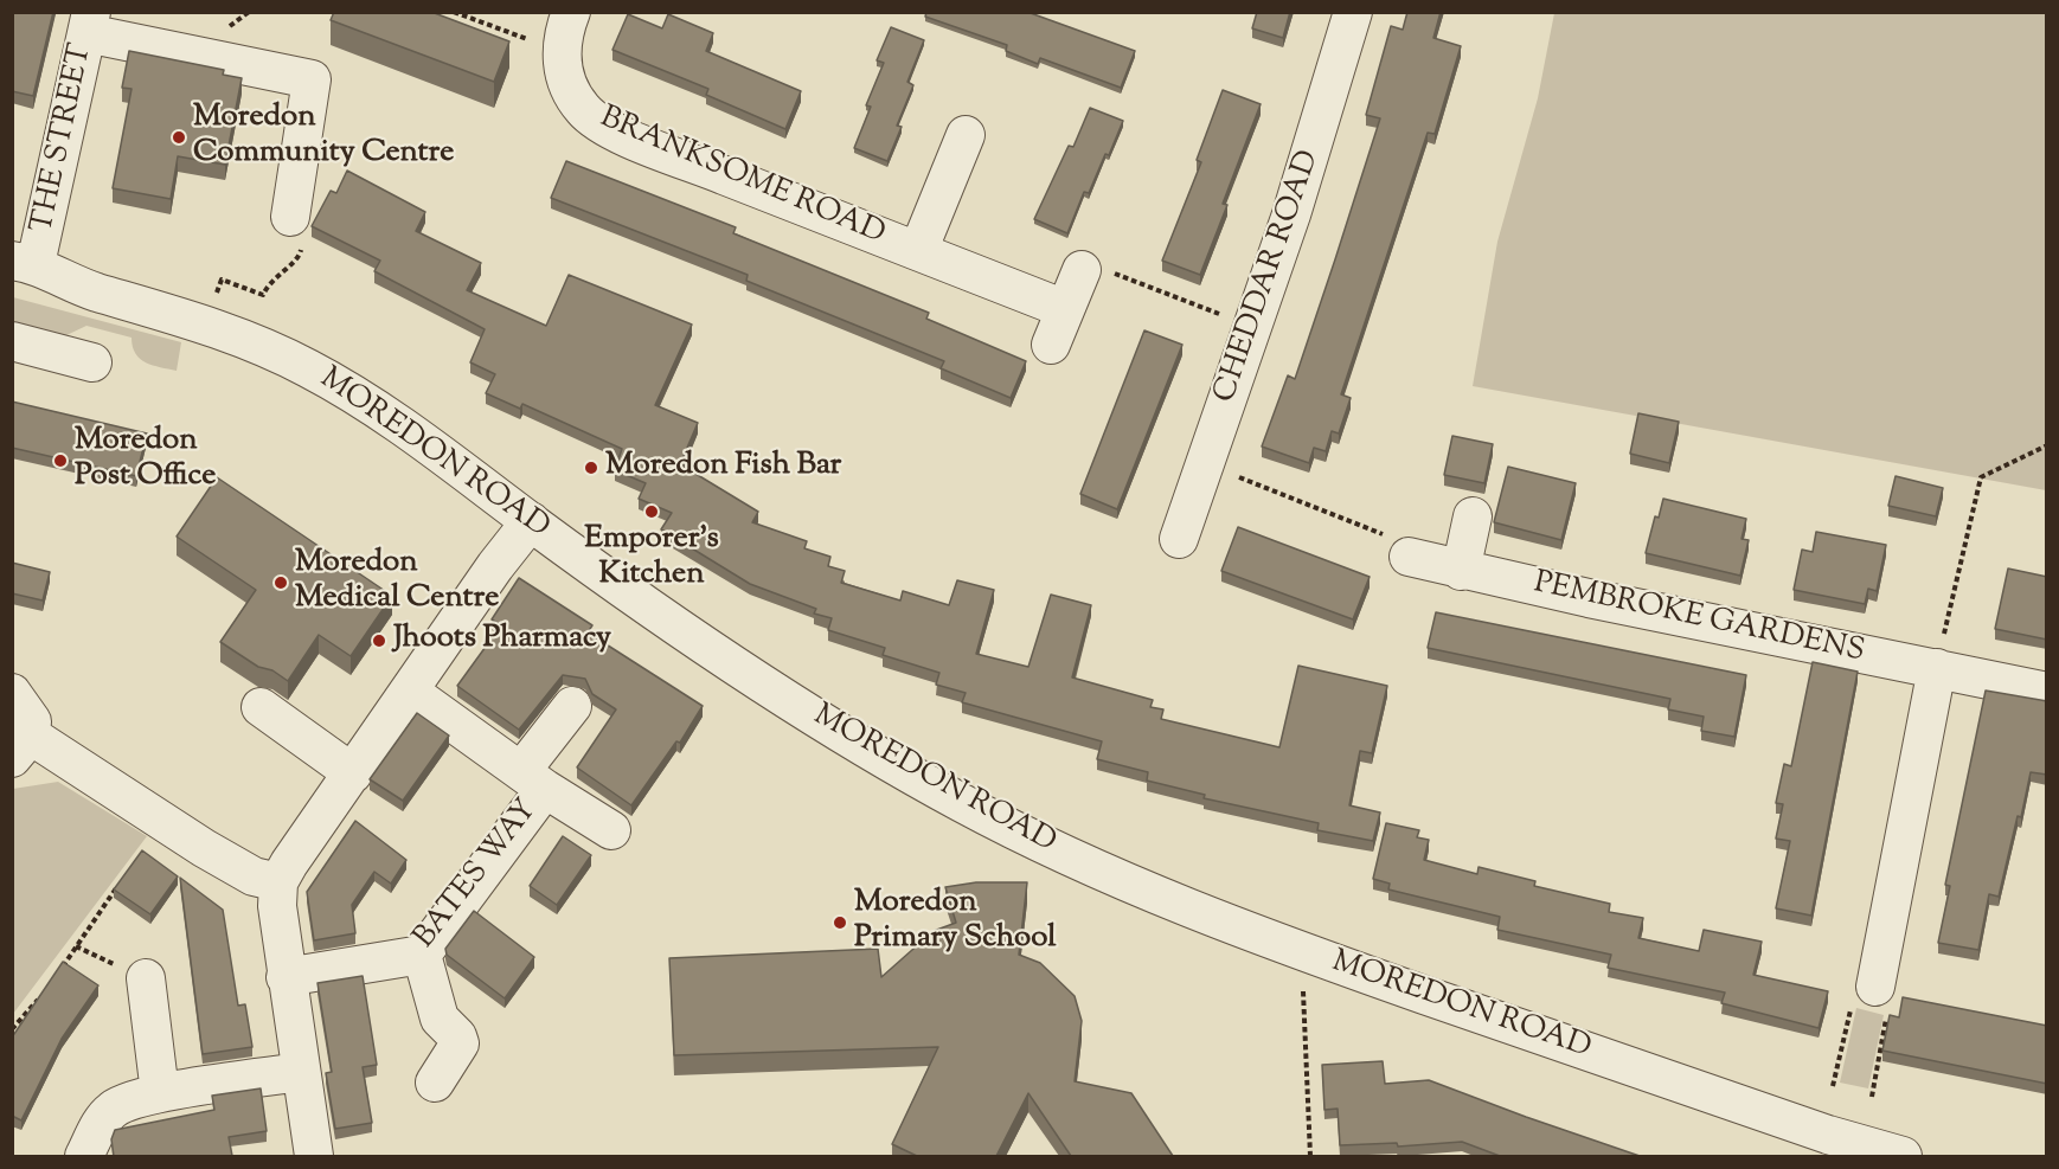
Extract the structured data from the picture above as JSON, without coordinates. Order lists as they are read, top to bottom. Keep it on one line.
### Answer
{"streets":{"street":["THE STREET","BRANKSOME ROAD","CHEDDAR ROAD","MOREDON ROAD","PEMBROKE GARDENS","BATES WAY"]},"crossings":[["THE STREET","MOREDON ROAD"]],"places":["Moredon Community Centre","Moredon Post Office","Moredon Fish Bar","Emporer's Kitchen","Moredon Medical Centre","Jhoots Pharmacy","Moredon Primary School"]}
